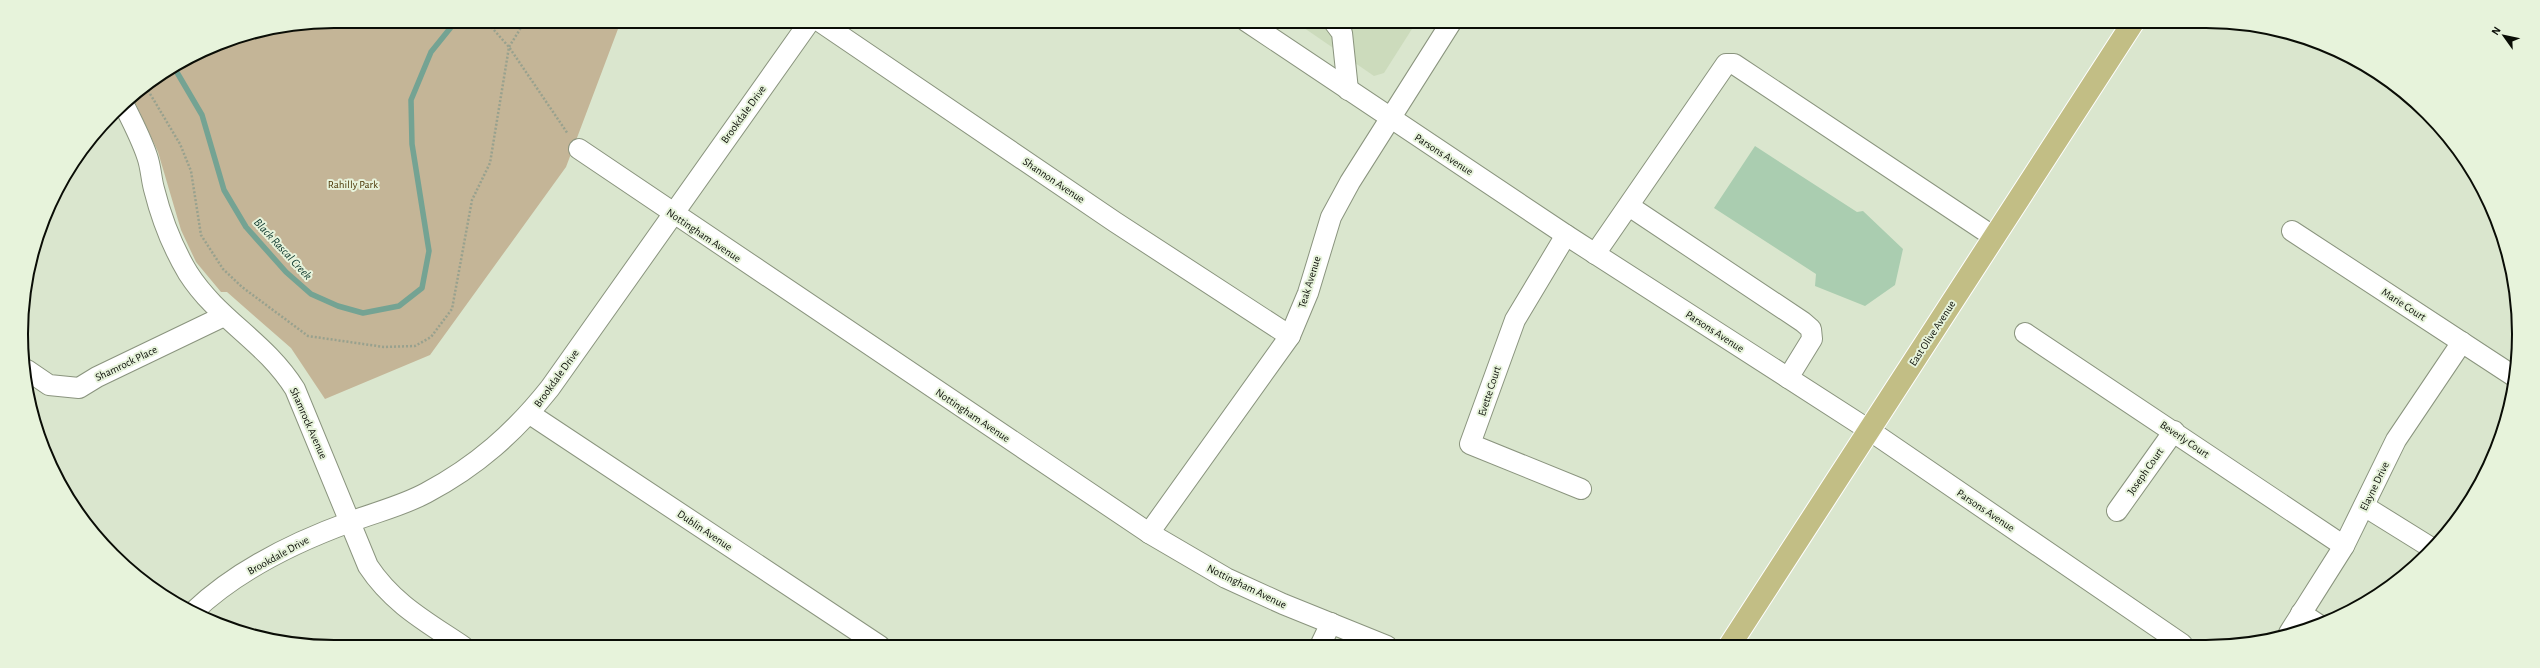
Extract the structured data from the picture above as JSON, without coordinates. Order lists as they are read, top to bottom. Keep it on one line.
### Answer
{"streets":{"main road":["East Olive Avenue"],"street":["Brookdale Drive","Parsons Avenue","Shannon Avenue","Nottingham Avenue","Teak Avenue","Marie Court","Shamrock Place","Evette Court","Shamrock Avenue","Beverly Court","Joseph Court","Elayne Drive","Dublin Avenue"]},"crossings":[["Brookdale Drive","Nottingham Avenue"],["Brookdale Drive","Shamrock Avenue"],["Brookdale Drive","Dublin Avenue"],["Parsons Avenue","Teak Avenue"],["Parsons Avenue","East Olive Avenue"],["Parsons Avenue","Evette Court"],["Shannon Avenue","Teak Avenue"],["Nottingham Avenue","Teak Avenue"],["Marie Court","Elayne Drive"],["Shamrock Place","Shamrock Avenue"],["Beverly Court","Joseph Court"],["Beverly Court","Elayne Drive"]],"water":["Black Rascal Creek"],"parks":["Rahilly Park"],"north":"top left"}
